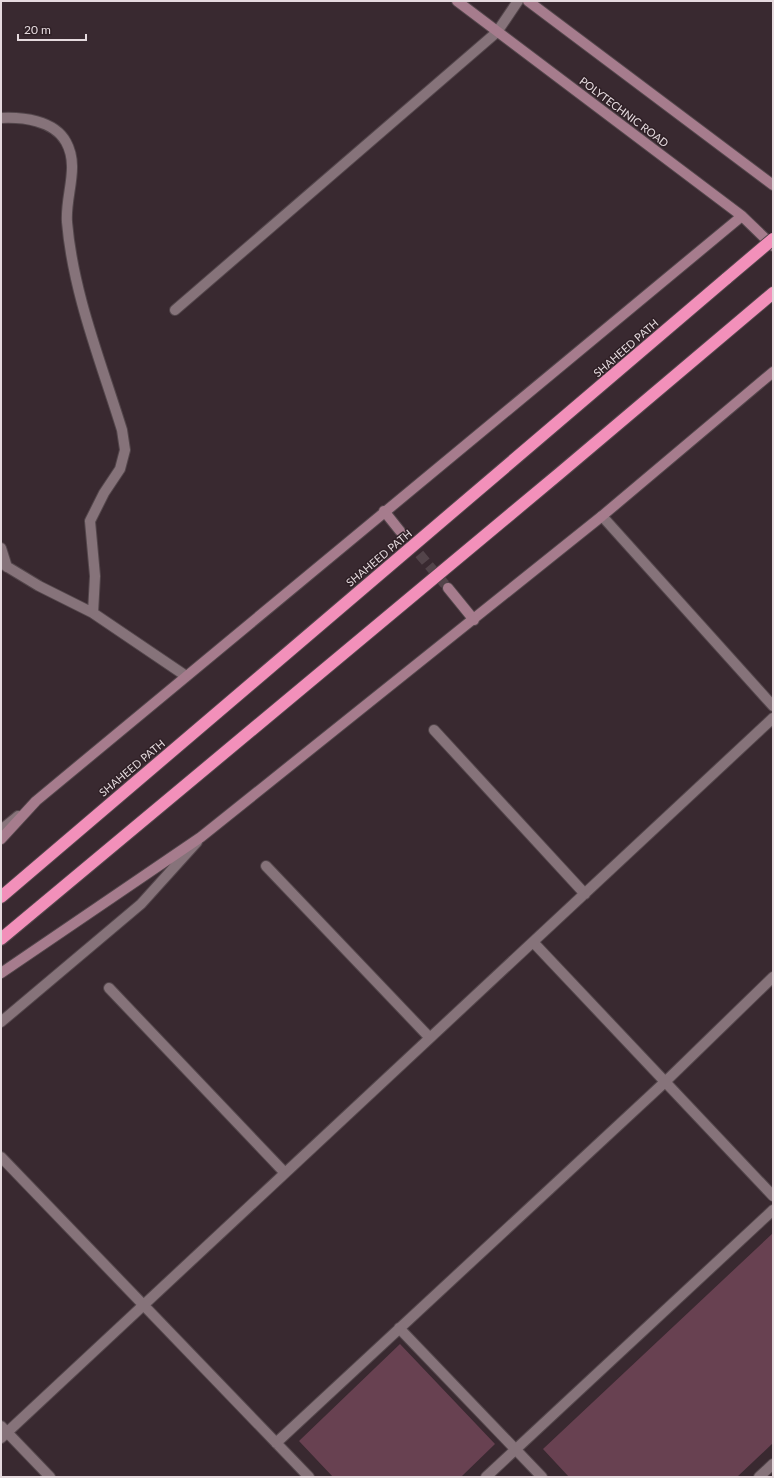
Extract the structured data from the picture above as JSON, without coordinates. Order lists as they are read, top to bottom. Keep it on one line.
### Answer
{"streets":{"highway":["SHAHEED PATH"],"street":["POLYTECHNIC ROAD"]},"scale_bar":"20 m"}
